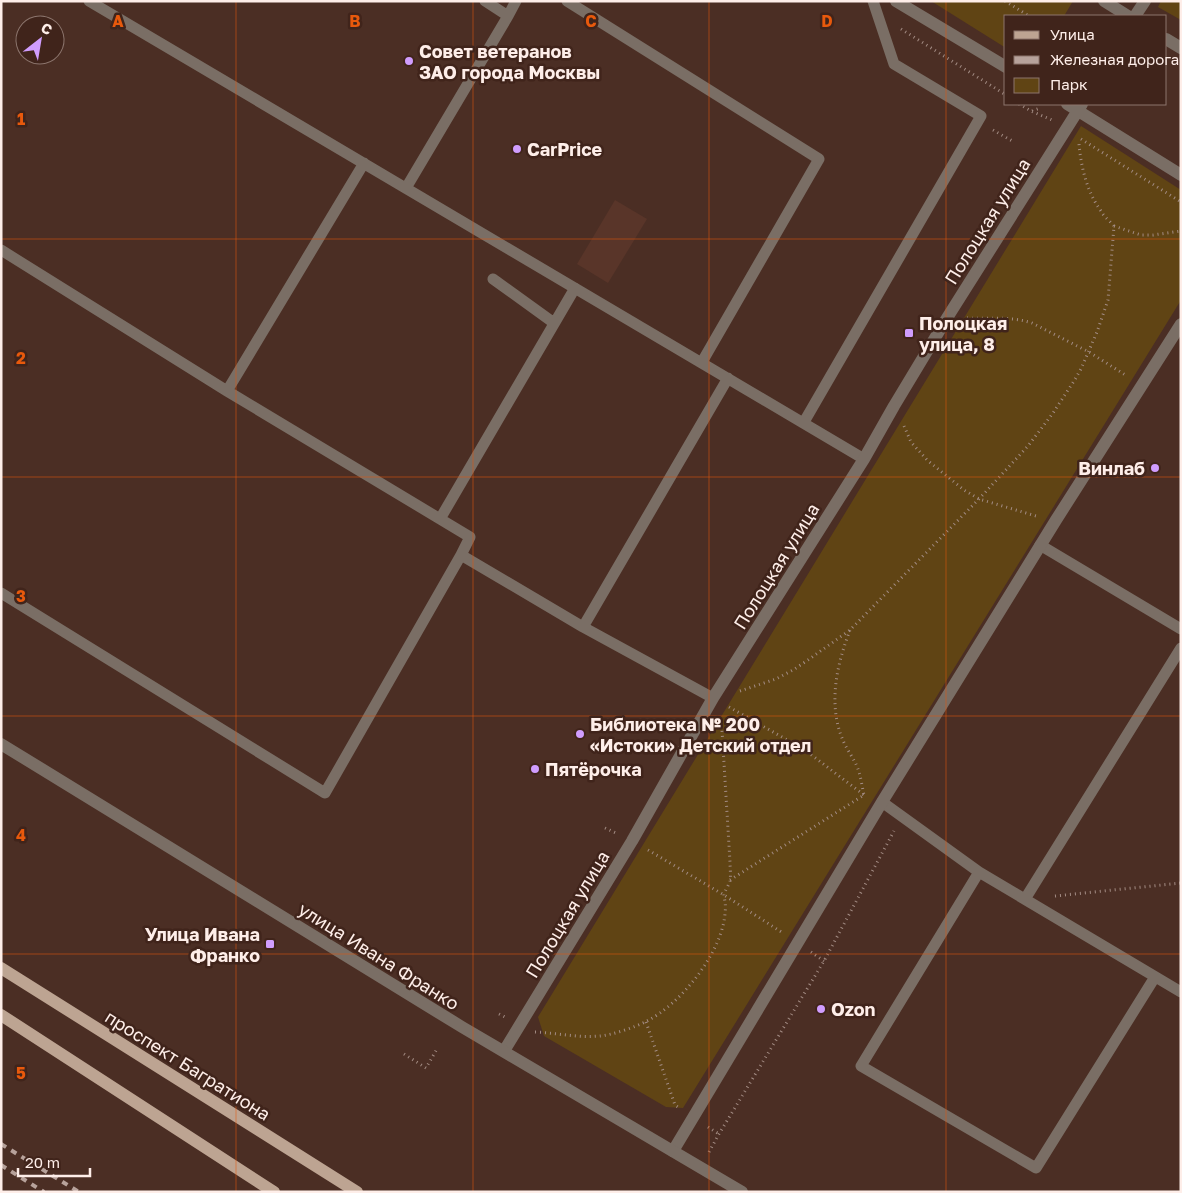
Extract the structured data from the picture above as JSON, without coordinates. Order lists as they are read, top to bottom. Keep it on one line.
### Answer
{"streets":{"main road":["проспект Багратиона"],"street":["Полоцкая улица","улица Ивана Франко"]},"crossings":[["Полоцкая улица","улица Ивана Франко"]],"places":{"other":["Совет ветеранов ЗАО города Москвы","CarPrice","Винлаб","Библиотека № 200 «Истоки» Детский отдел","Пятёрочка","Ozon"],"transit":["Полоцкая улица, 8","Улица Ивана Франко"]},"legend":["Улица","Железная дорога","Парк"],"scale_bar":"20 m","north":"top right","grid":{"columns":["A","B","C","D"],"rows":["1","2","3","4","5"]}}
